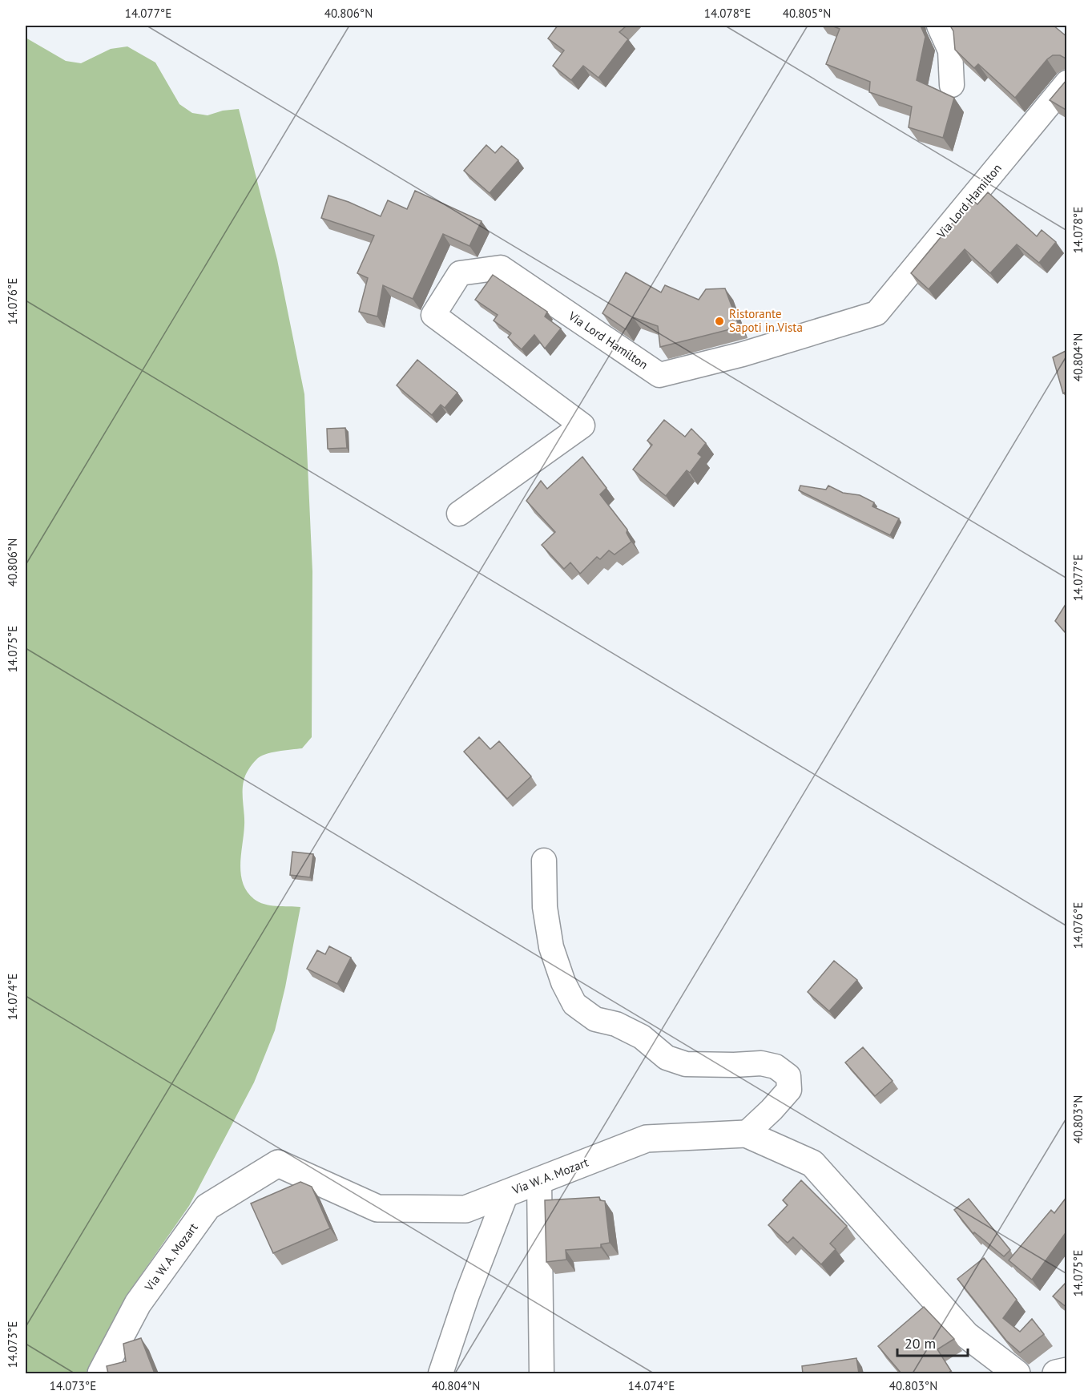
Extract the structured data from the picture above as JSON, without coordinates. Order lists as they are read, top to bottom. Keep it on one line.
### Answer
{"streets":{"street":["Via Lord Hamilton","Via W. A. Mozart"]},"places":["Ristorante Sapoti in Vista"],"scale_bar":"20 m","coordinates":["14.077°E","40.806°N","14.078°E","40.805°N","14.076°E","40.804°N","14.075°E","14.074°E","40.803°N","14.073°E"]}
